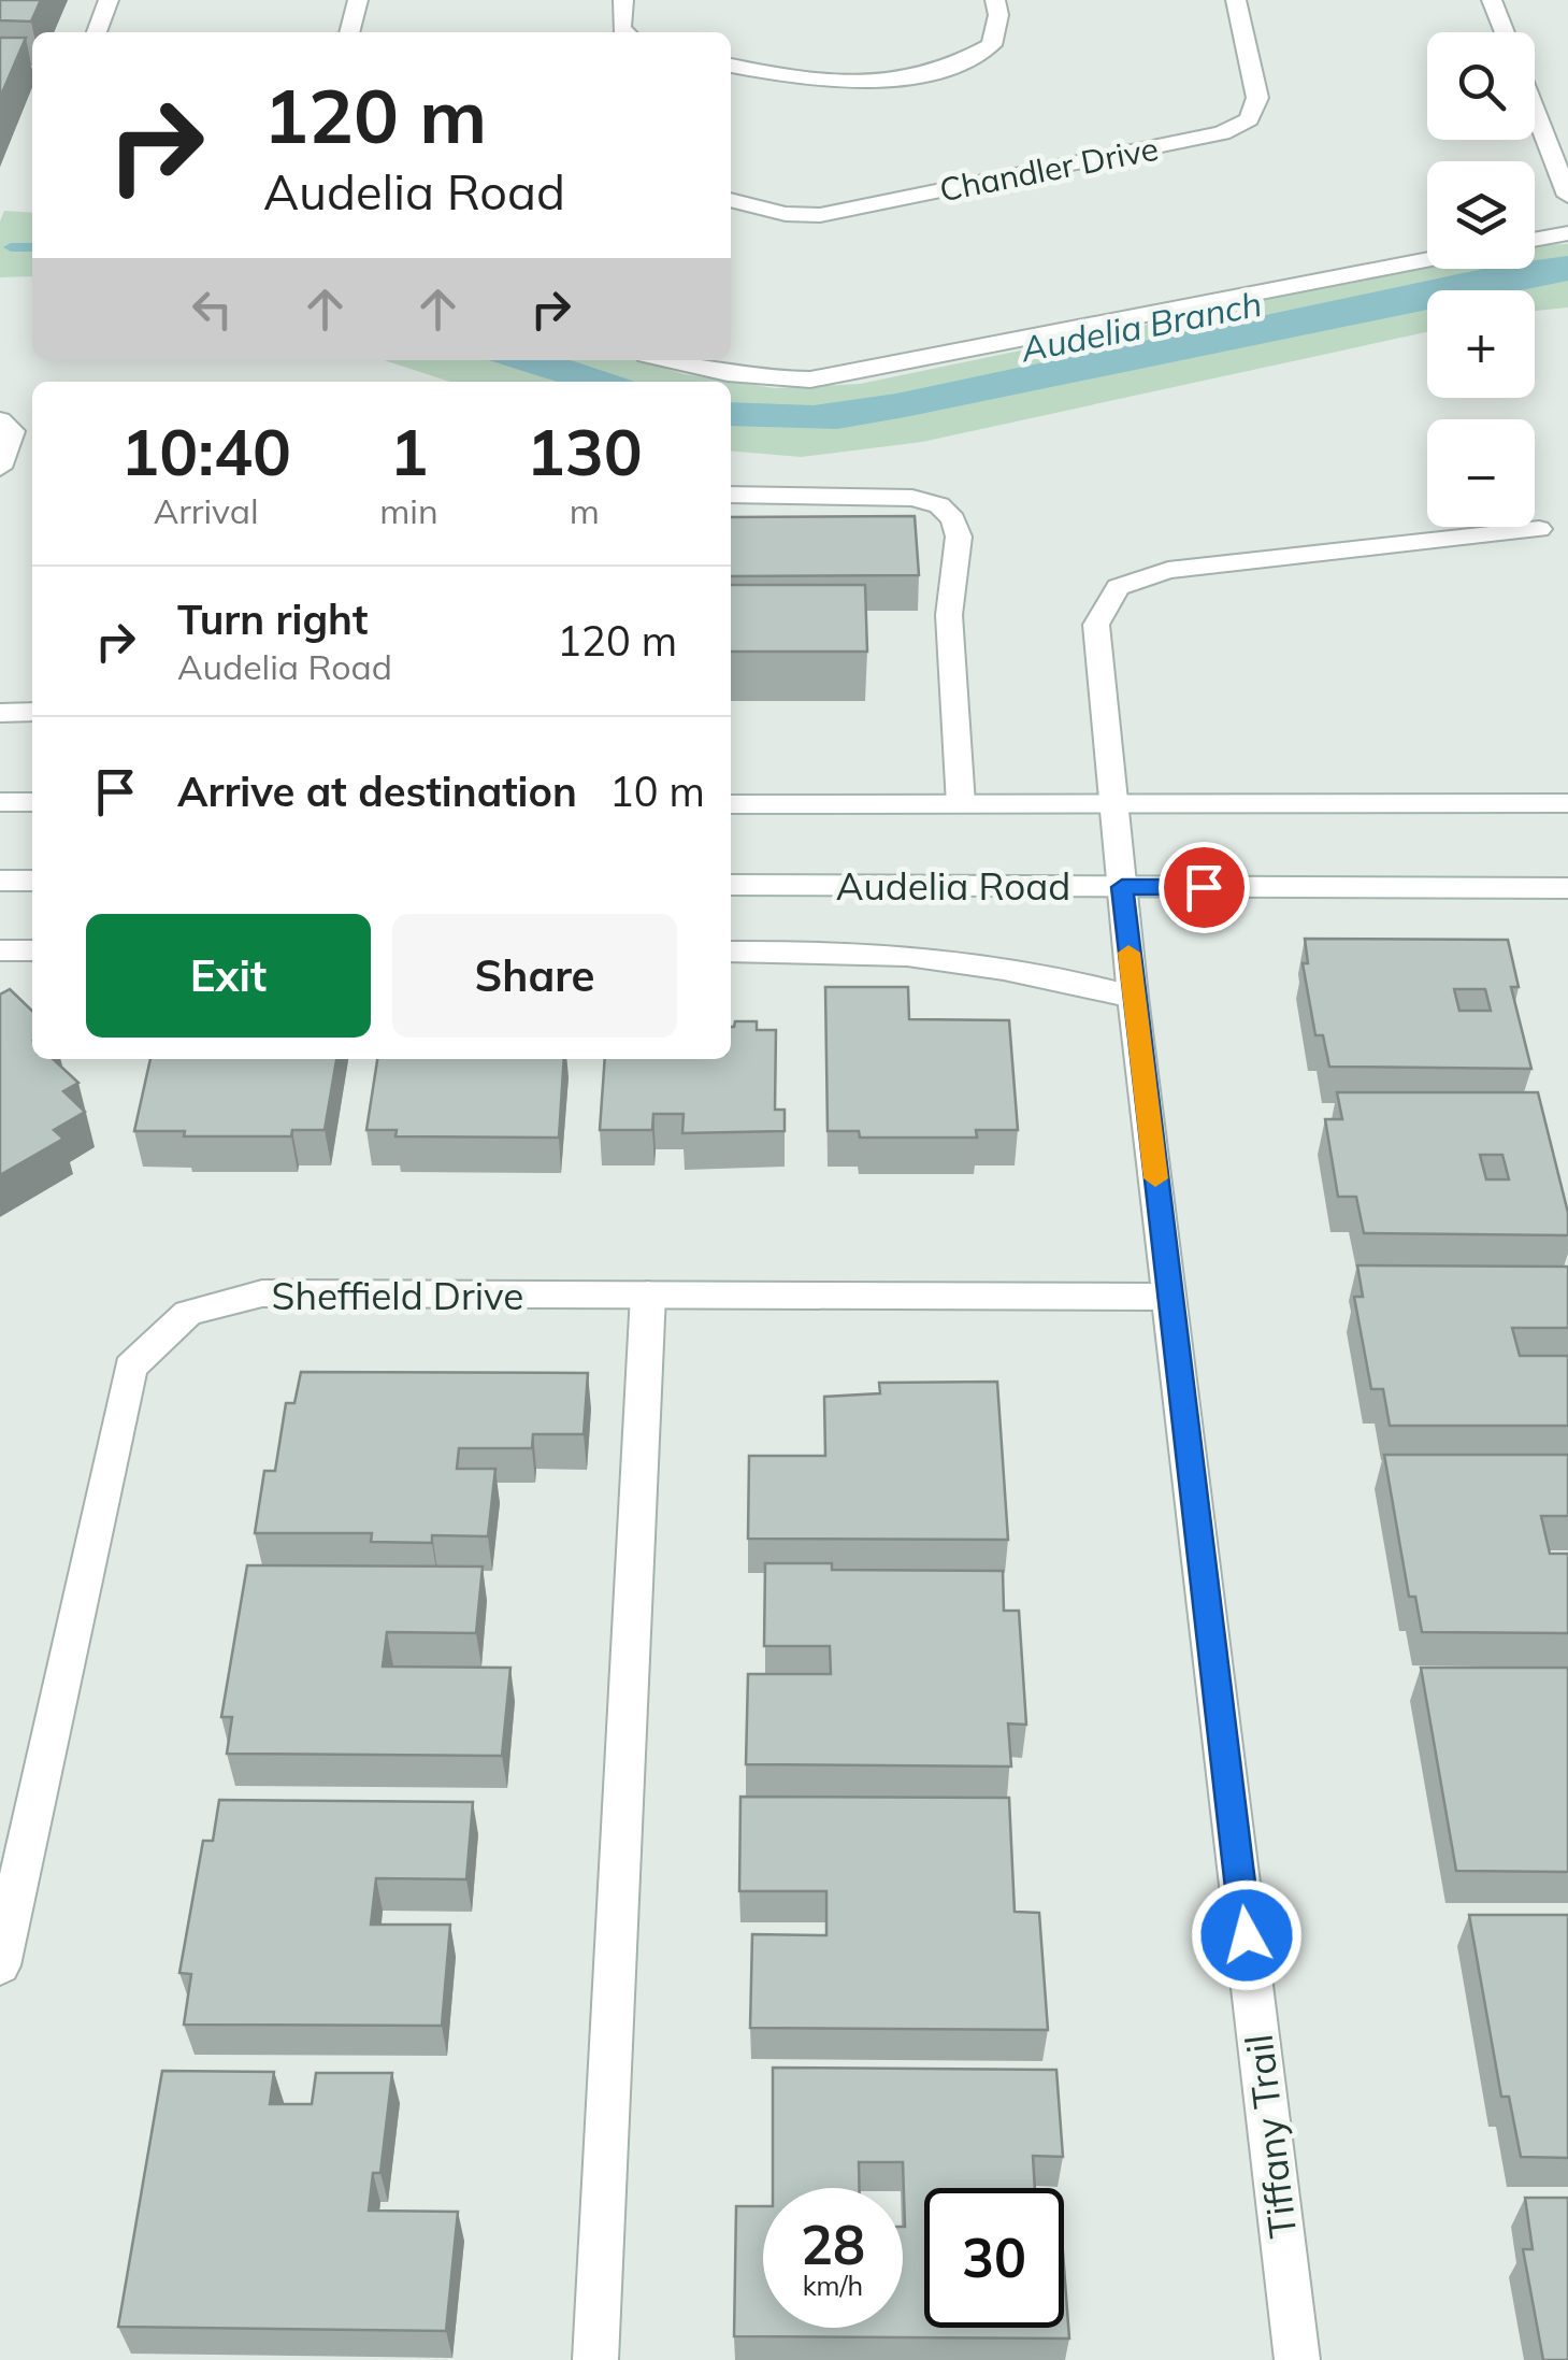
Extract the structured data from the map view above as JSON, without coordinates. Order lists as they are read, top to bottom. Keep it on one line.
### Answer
{"streets":{"street":["Chandler Drive","Audelia Road","Sheffield Drive","Tiffany Trail"]},"crossings":[["Audelia Road","Tiffany Trail"],["Sheffield Drive","Tiffany Trail"]],"water":["Audelia Branch"],"page":{"map_buttons":["+","−"],"turn":["120 m","Audelia Road"],"eta":["10:40","Arrival","1","min","130","m"],"list":[{"name":"Turn right","note":"Audelia Road","value":"120 m"},{"name":"Arrive at destination","value":"10 m"}],"buttons":["Exit","Share"],"speed":"28 km/h","limit":"30"}}
